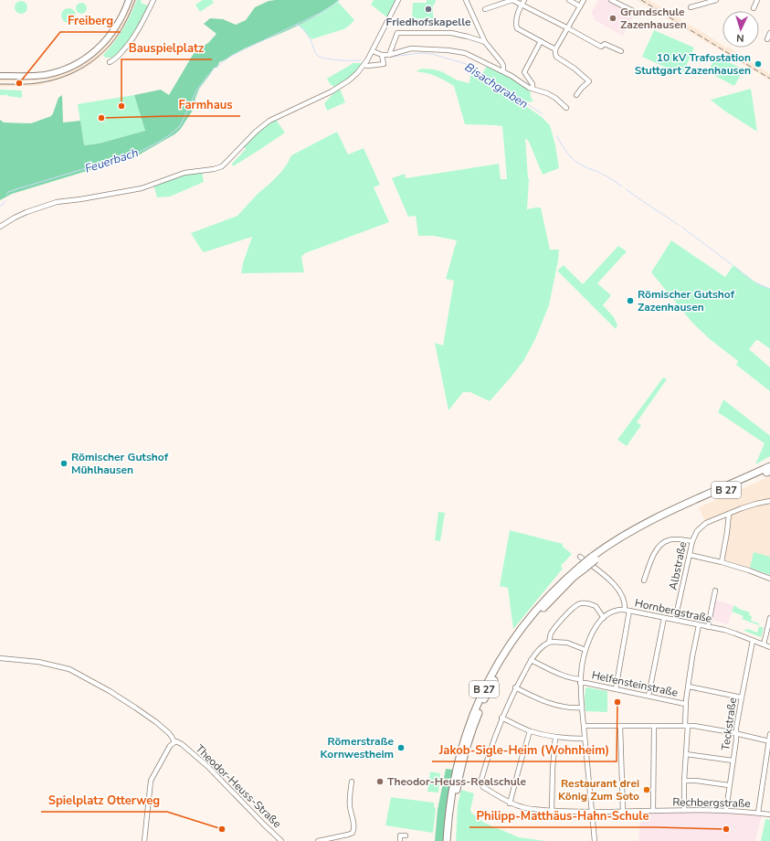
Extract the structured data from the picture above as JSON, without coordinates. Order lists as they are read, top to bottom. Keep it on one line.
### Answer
{"streets":{"highway":["B 27"],"street":["Albstraße","Hornbergstraße","Helfensteinstraße","Teckstraße","Theodor-Heuss-Straße","Rechbergstraße"]},"crossings":[["Albstraße","Hornbergstraße"],["Hornbergstraße","Teckstraße"],["Teckstraße","Rechbergstraße"]],"water":["Bisachgraben","Feuerbach"],"places":["Friedhofskapelle","Grundschule Zazenhausen","10 kV Trafostation Stuttgart Zazenhausen","Freiberg","Bauspielplatz","Farmhaus","Römischer Gutshof Zazenhausen","Römischer Gutshof Mühlhausen","Jakob-Sigle-Heim (Wohnheim)","Römerstraße Kornwestheim","Theodor-Heuss-Realschule","Restaurant drei König Zum Soto","Spielplatz Otterweg","Philipp-Matthäus-Hahn-Schule"],"north":"bottom"}
